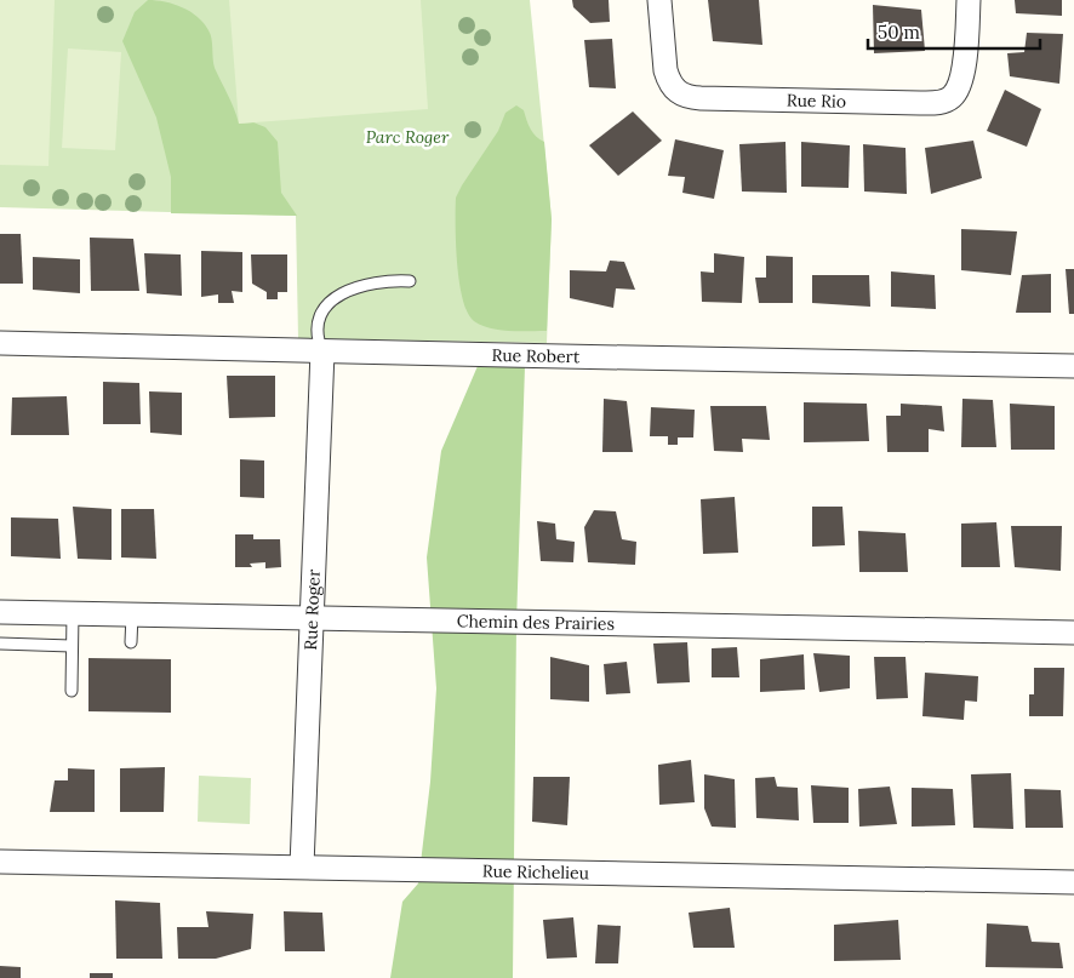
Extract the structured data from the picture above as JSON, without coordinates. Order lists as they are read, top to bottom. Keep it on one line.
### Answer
{"streets":{"street":["Rue Rio","Rue Robert","Rue Roger","Chemin des Prairies","Rue Richelieu"]},"crossings":[["Rue Robert","Rue Roger"],["Rue Roger","Chemin des Prairies"],["Rue Roger","Rue Richelieu"]],"parks":["Parc Roger"],"scale_bar":"50 m"}
